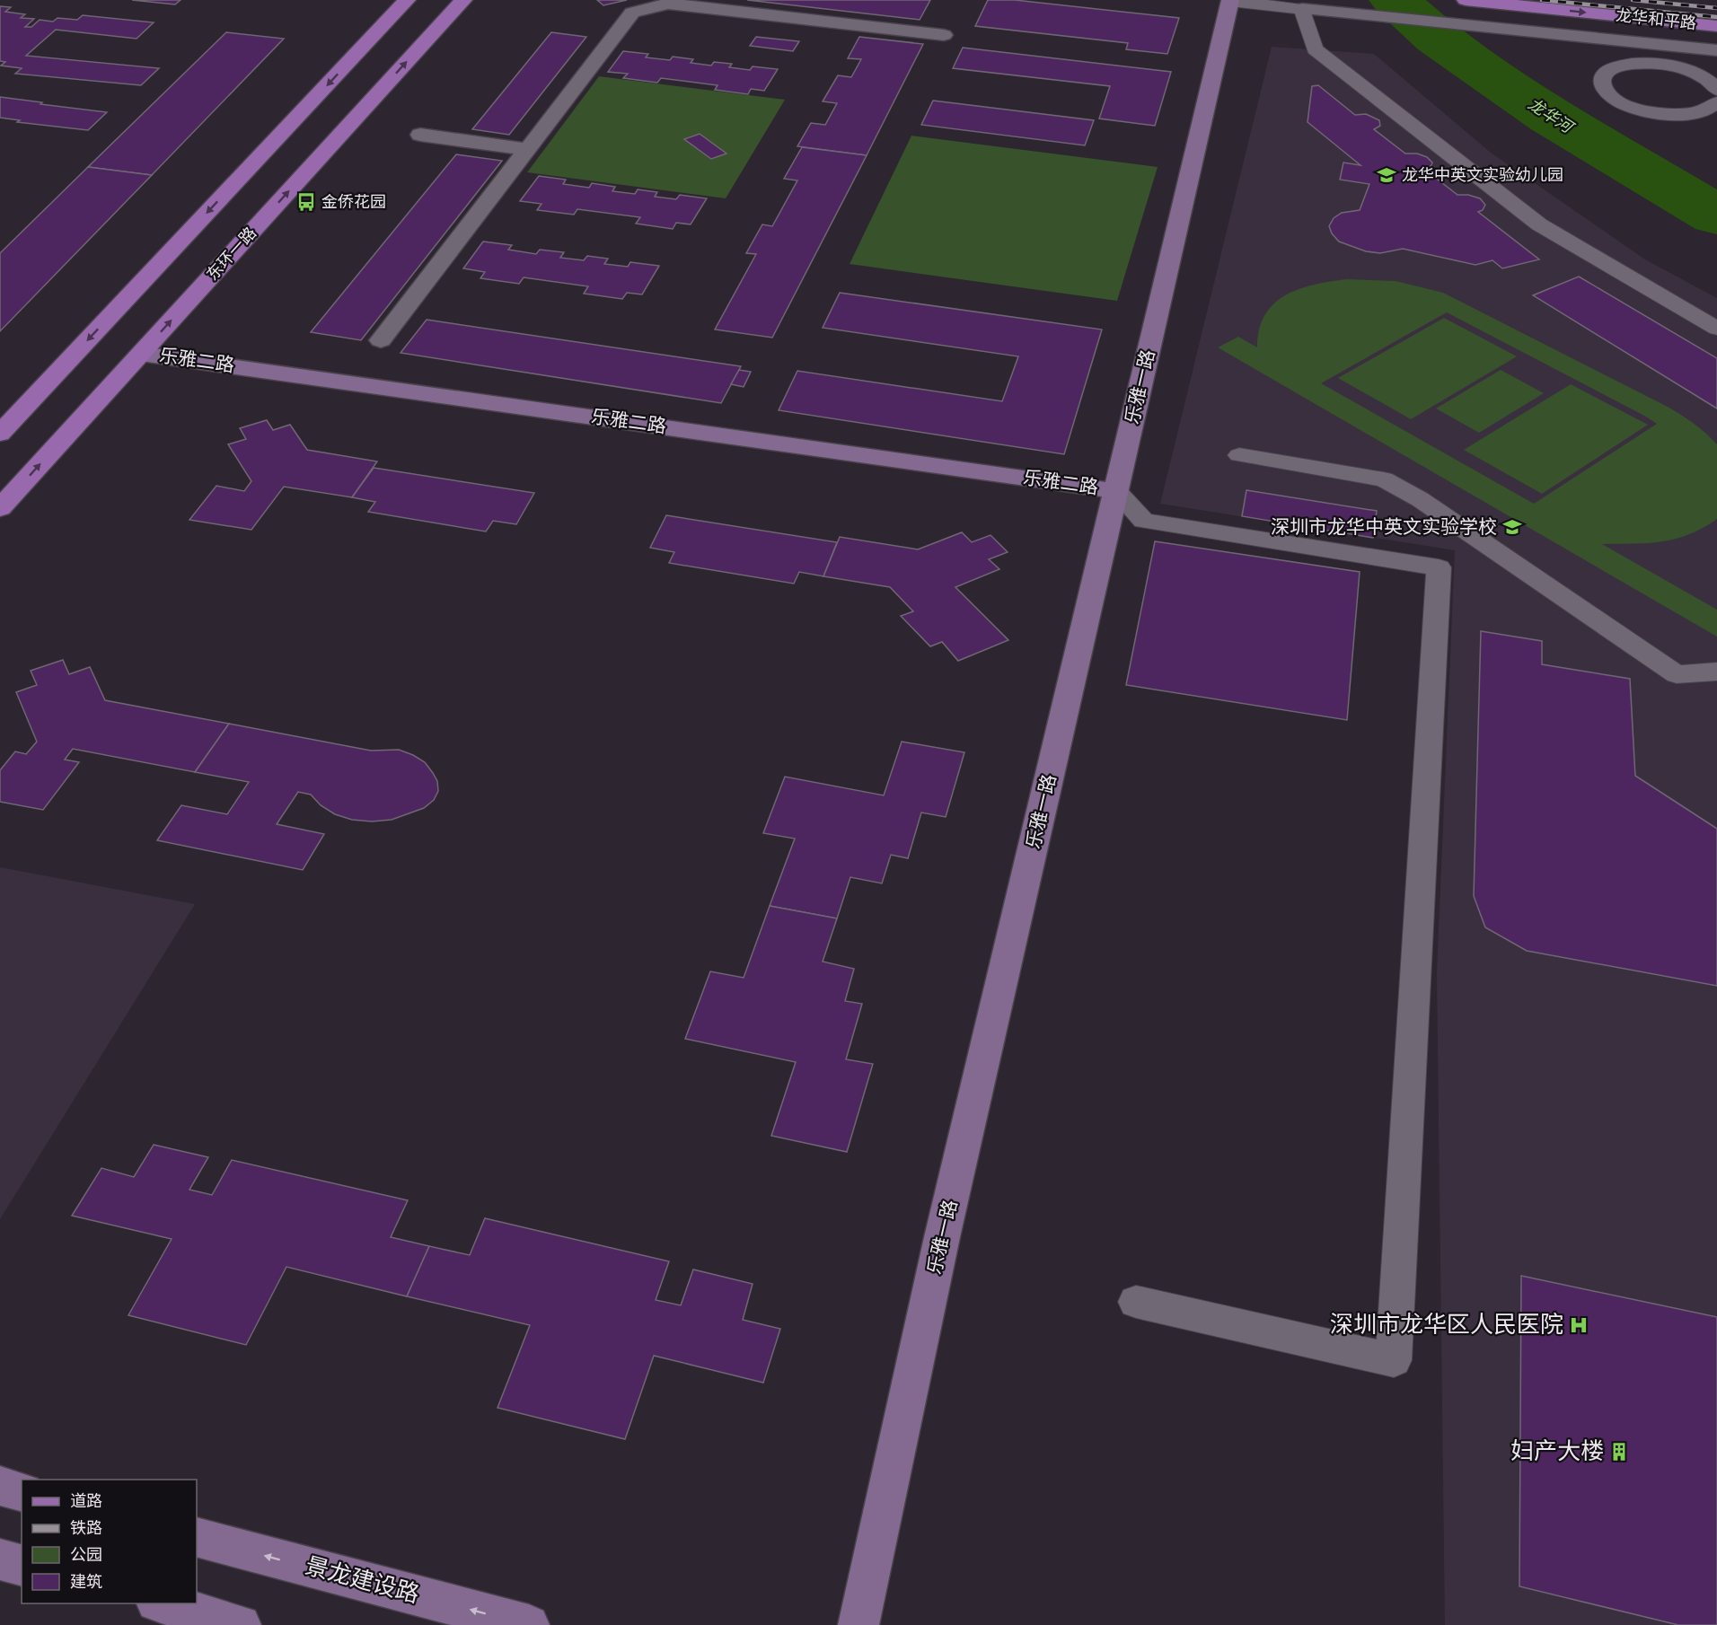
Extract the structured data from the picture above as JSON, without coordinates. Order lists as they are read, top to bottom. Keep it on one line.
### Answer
{"streets":{"main road":["龙华和平路","东环一路"],"street":["乐雅二路","乐雅一路","景龙建设路"]},"crossings":[["东环一路","乐雅二路"],["乐雅二路","乐雅一路"]],"one_way":["龙华和平路","景龙建设路"],"water":["龙华河"],"places":{"school or university":["龙华中英文实验幼儿园","深圳市龙华中英文实验学校"],"bus stop":["金侨花园"],"hospital":["深圳市龙华区人民医院"],"building":["妇产大楼"]},"legend":["道路","铁路","公园","建筑"]}
